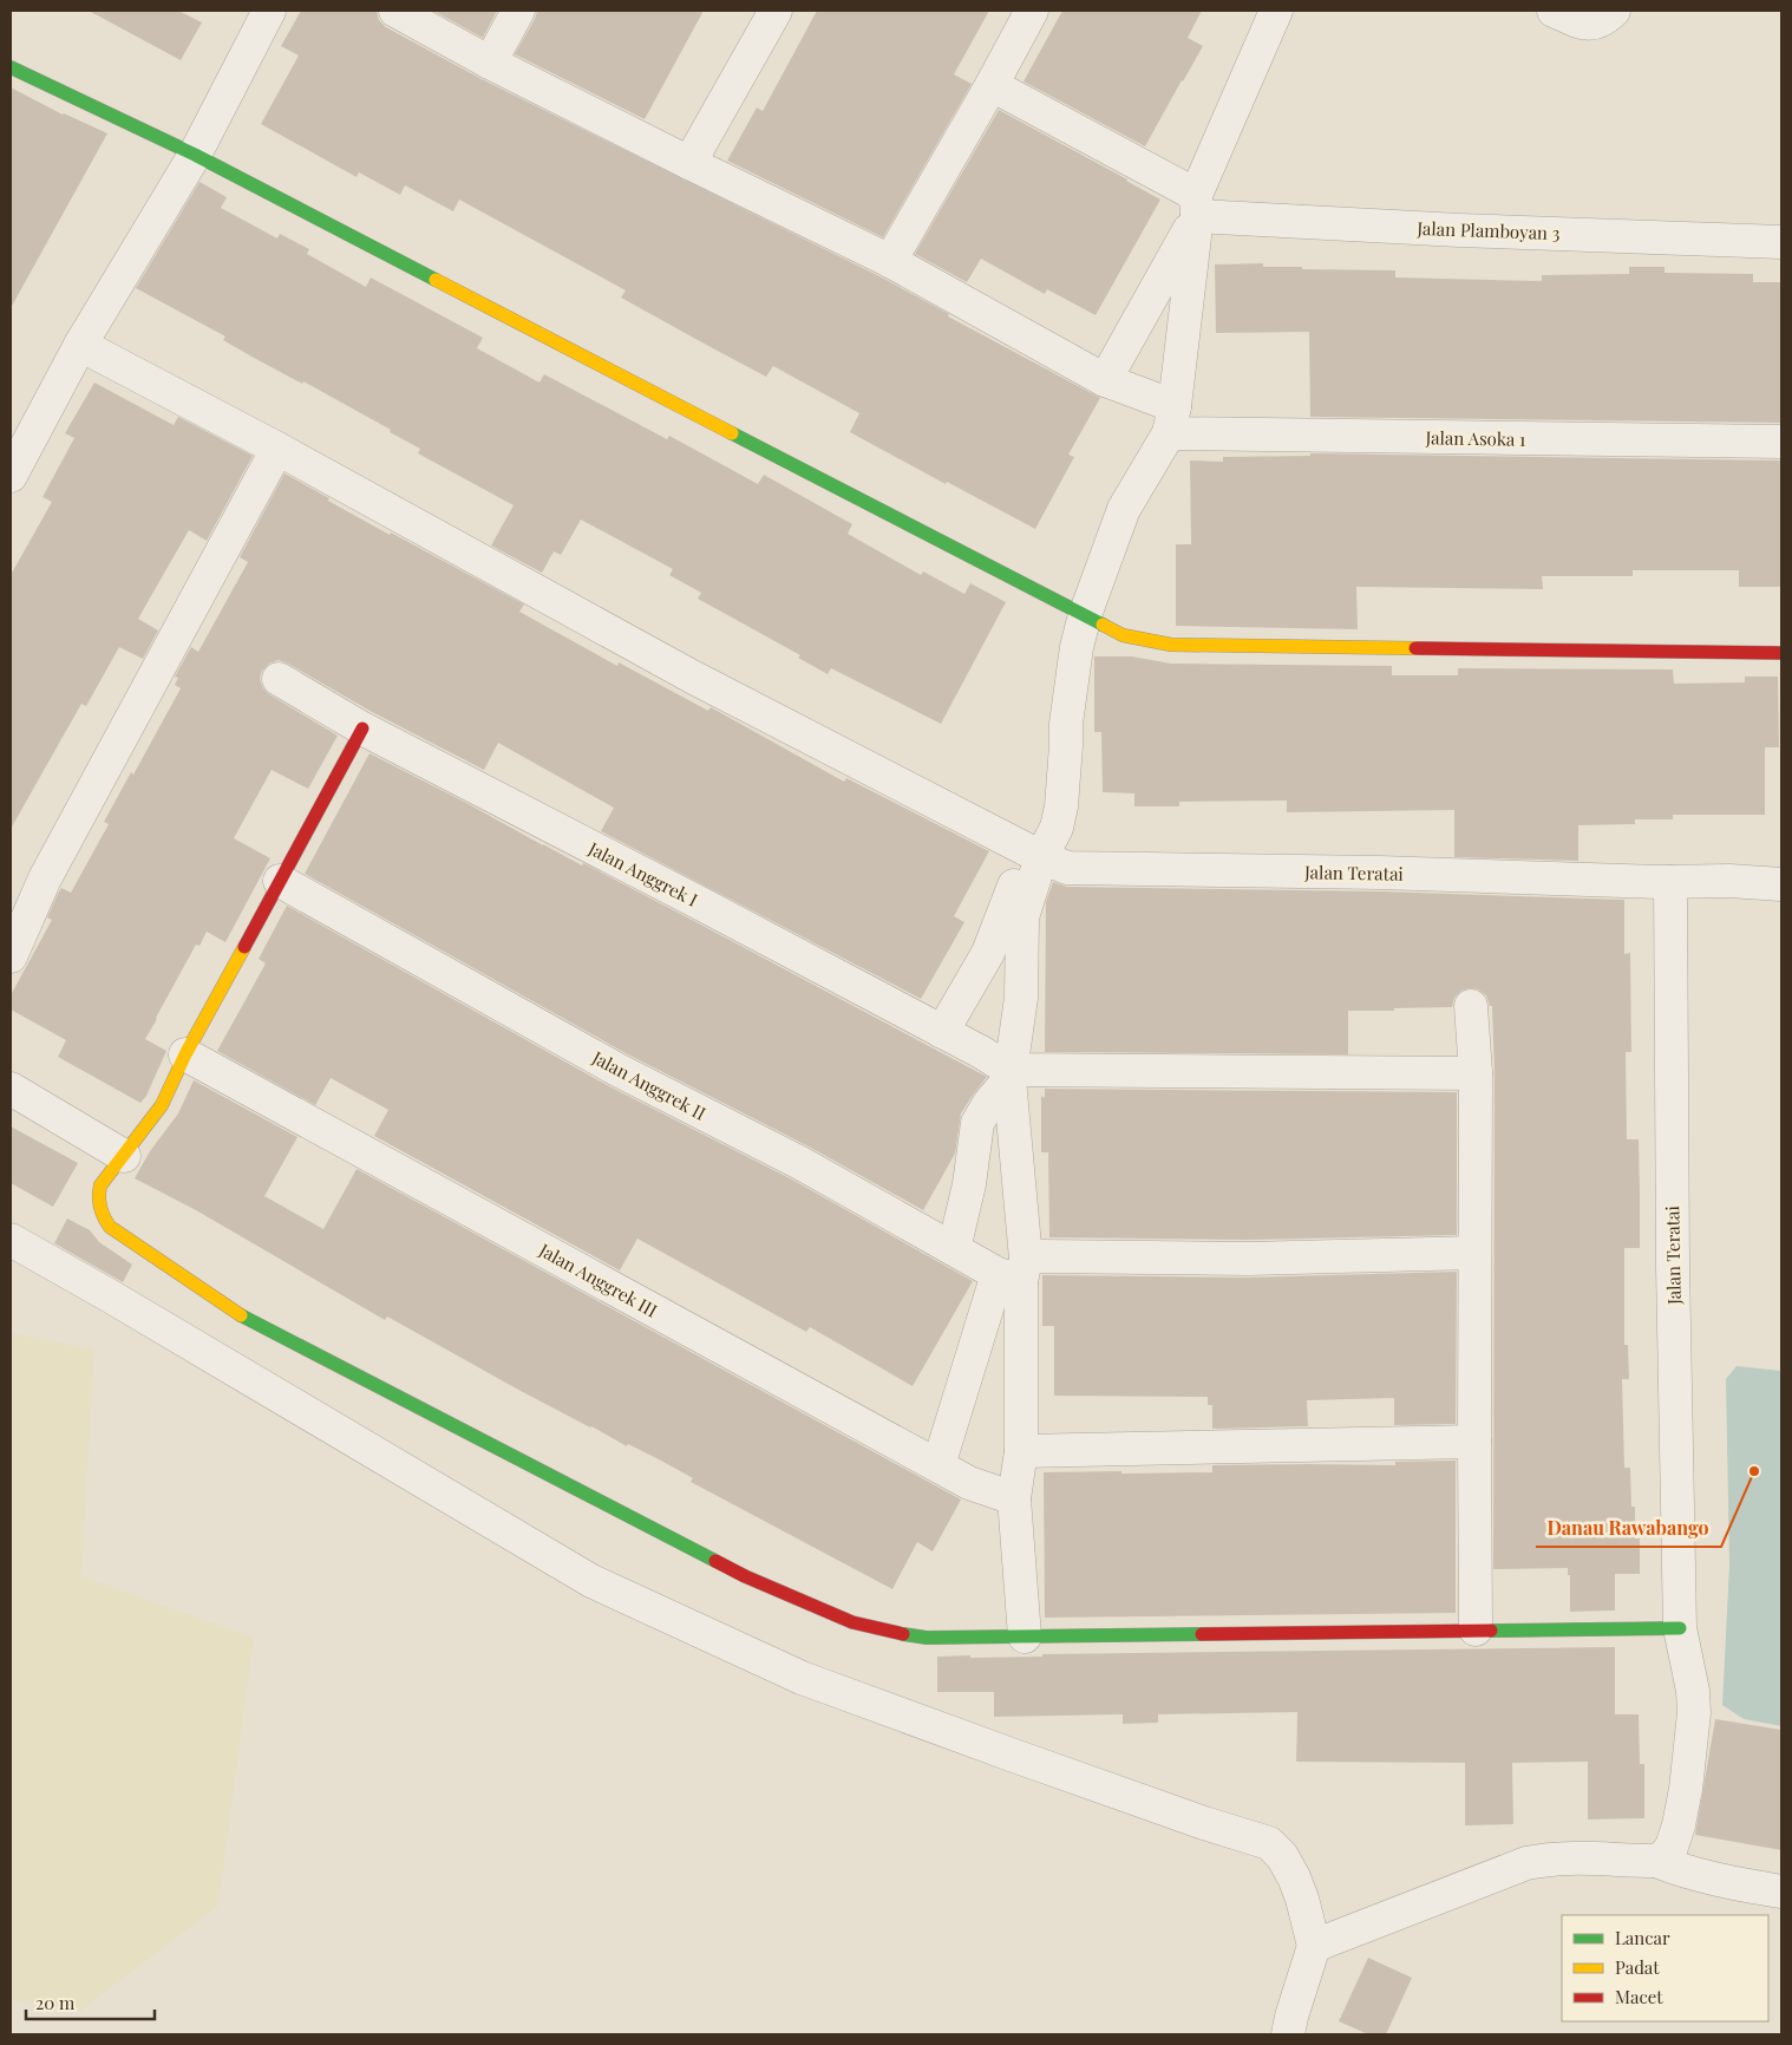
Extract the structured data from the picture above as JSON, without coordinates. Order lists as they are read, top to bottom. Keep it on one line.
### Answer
{"streets":{"street":["Jalan Plamboyan 3","Jalan Asoka 1","Jalan Teratai","Jalan Anggrek I","Jalan Anggrek II","Jalan Anggrek III"]},"places":["Danau Rawabango"],"legend":["Lancar","Padat","Macet"],"scale_bar":"20 m"}
